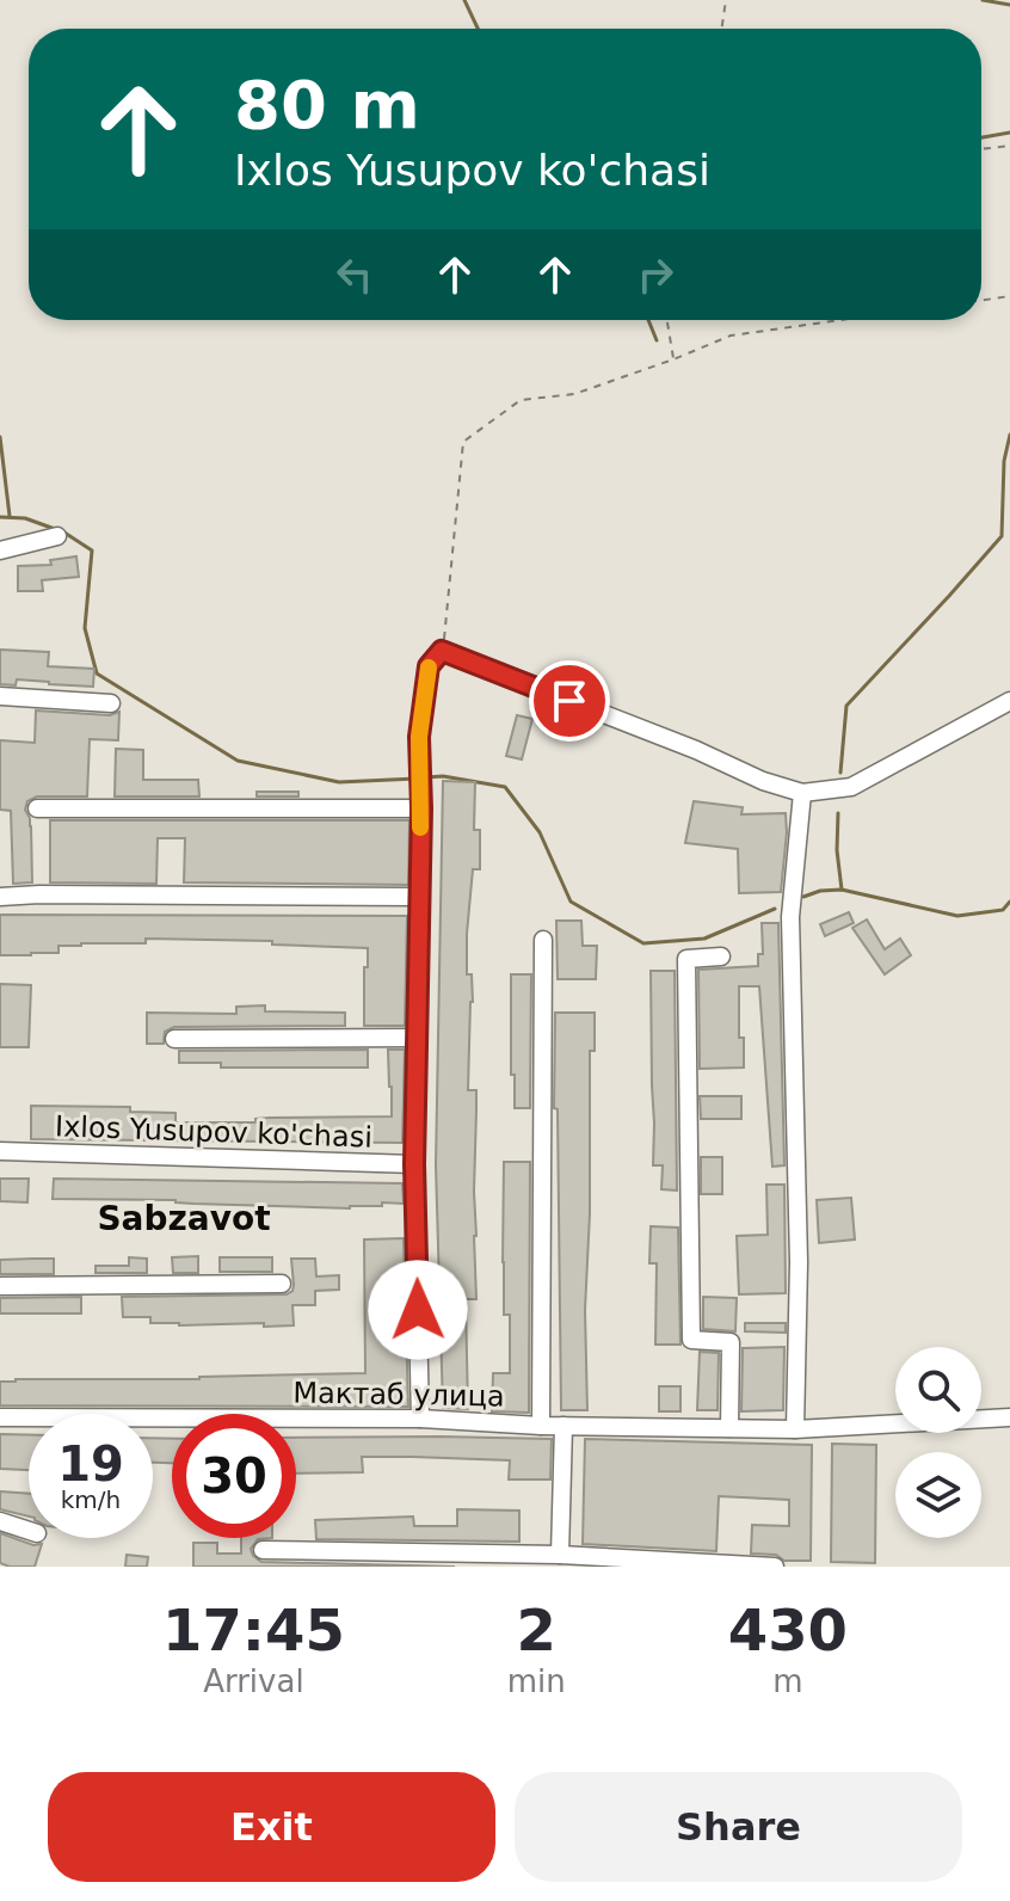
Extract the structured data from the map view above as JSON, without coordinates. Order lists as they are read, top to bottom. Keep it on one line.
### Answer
{"streets":{"street":["Ixlos Yusupov ko'chasi","Мактаб улица"]},"districts":["Sabzavot"],"page":{"turn":["80 m","Ixlos Yusupov ko'chasi"],"speed":"19 km/h","limit":"30","eta":["17:45","Arrival","2","min","430","m"],"buttons":["Exit","Share"]}}
